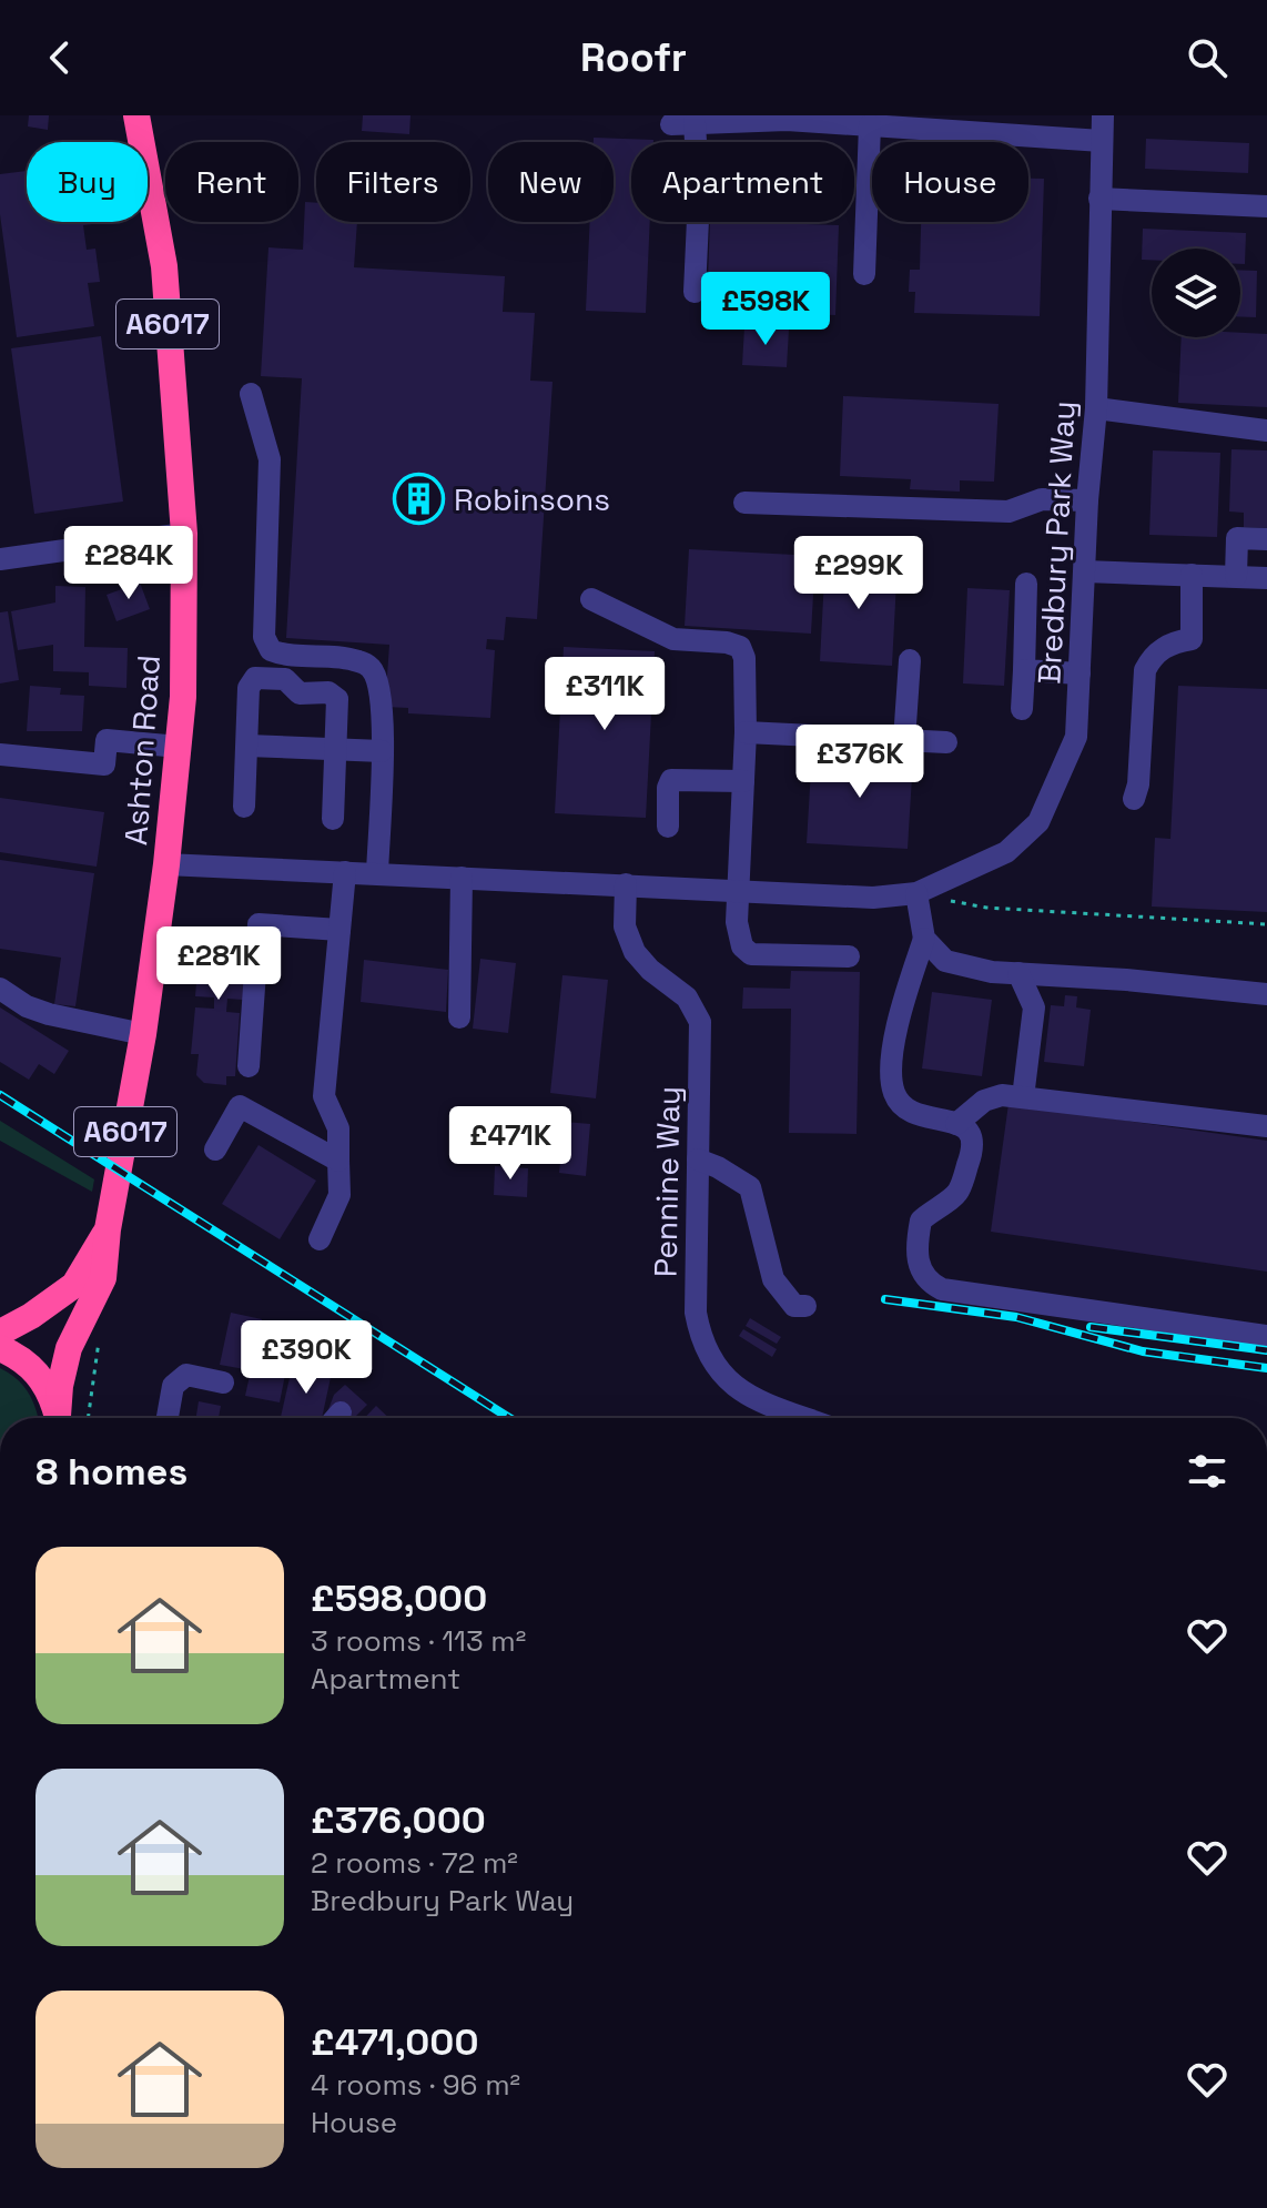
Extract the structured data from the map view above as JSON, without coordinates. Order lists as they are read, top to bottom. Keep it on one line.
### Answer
{"streets":{"highway":["A6017","Ashton Road"],"street":["Bredbury Park Way","Pennine Way"]},"crossings":[["Bredbury Park Way","Ashton Road"],["Bredbury Park Way","Pennine Way"]],"places":{"building":["Robinsons"]},"page":{"header":"Roofr","chip":["Buy","Rent","Filters","New","Apartment","House"],"price":["£598K","£284K","£299K","£311K","£376K","£281K","£471K","£390K"],"heading":"8 homes","list":[{"name":"£598,000","note":"3 rooms · 113 m² · Apartment"},{"name":"£376,000","note":"2 rooms · 72 m² · Bredbury Park Way"},{"name":"£471,000","note":"4 rooms · 96 m² · House"}]}}
